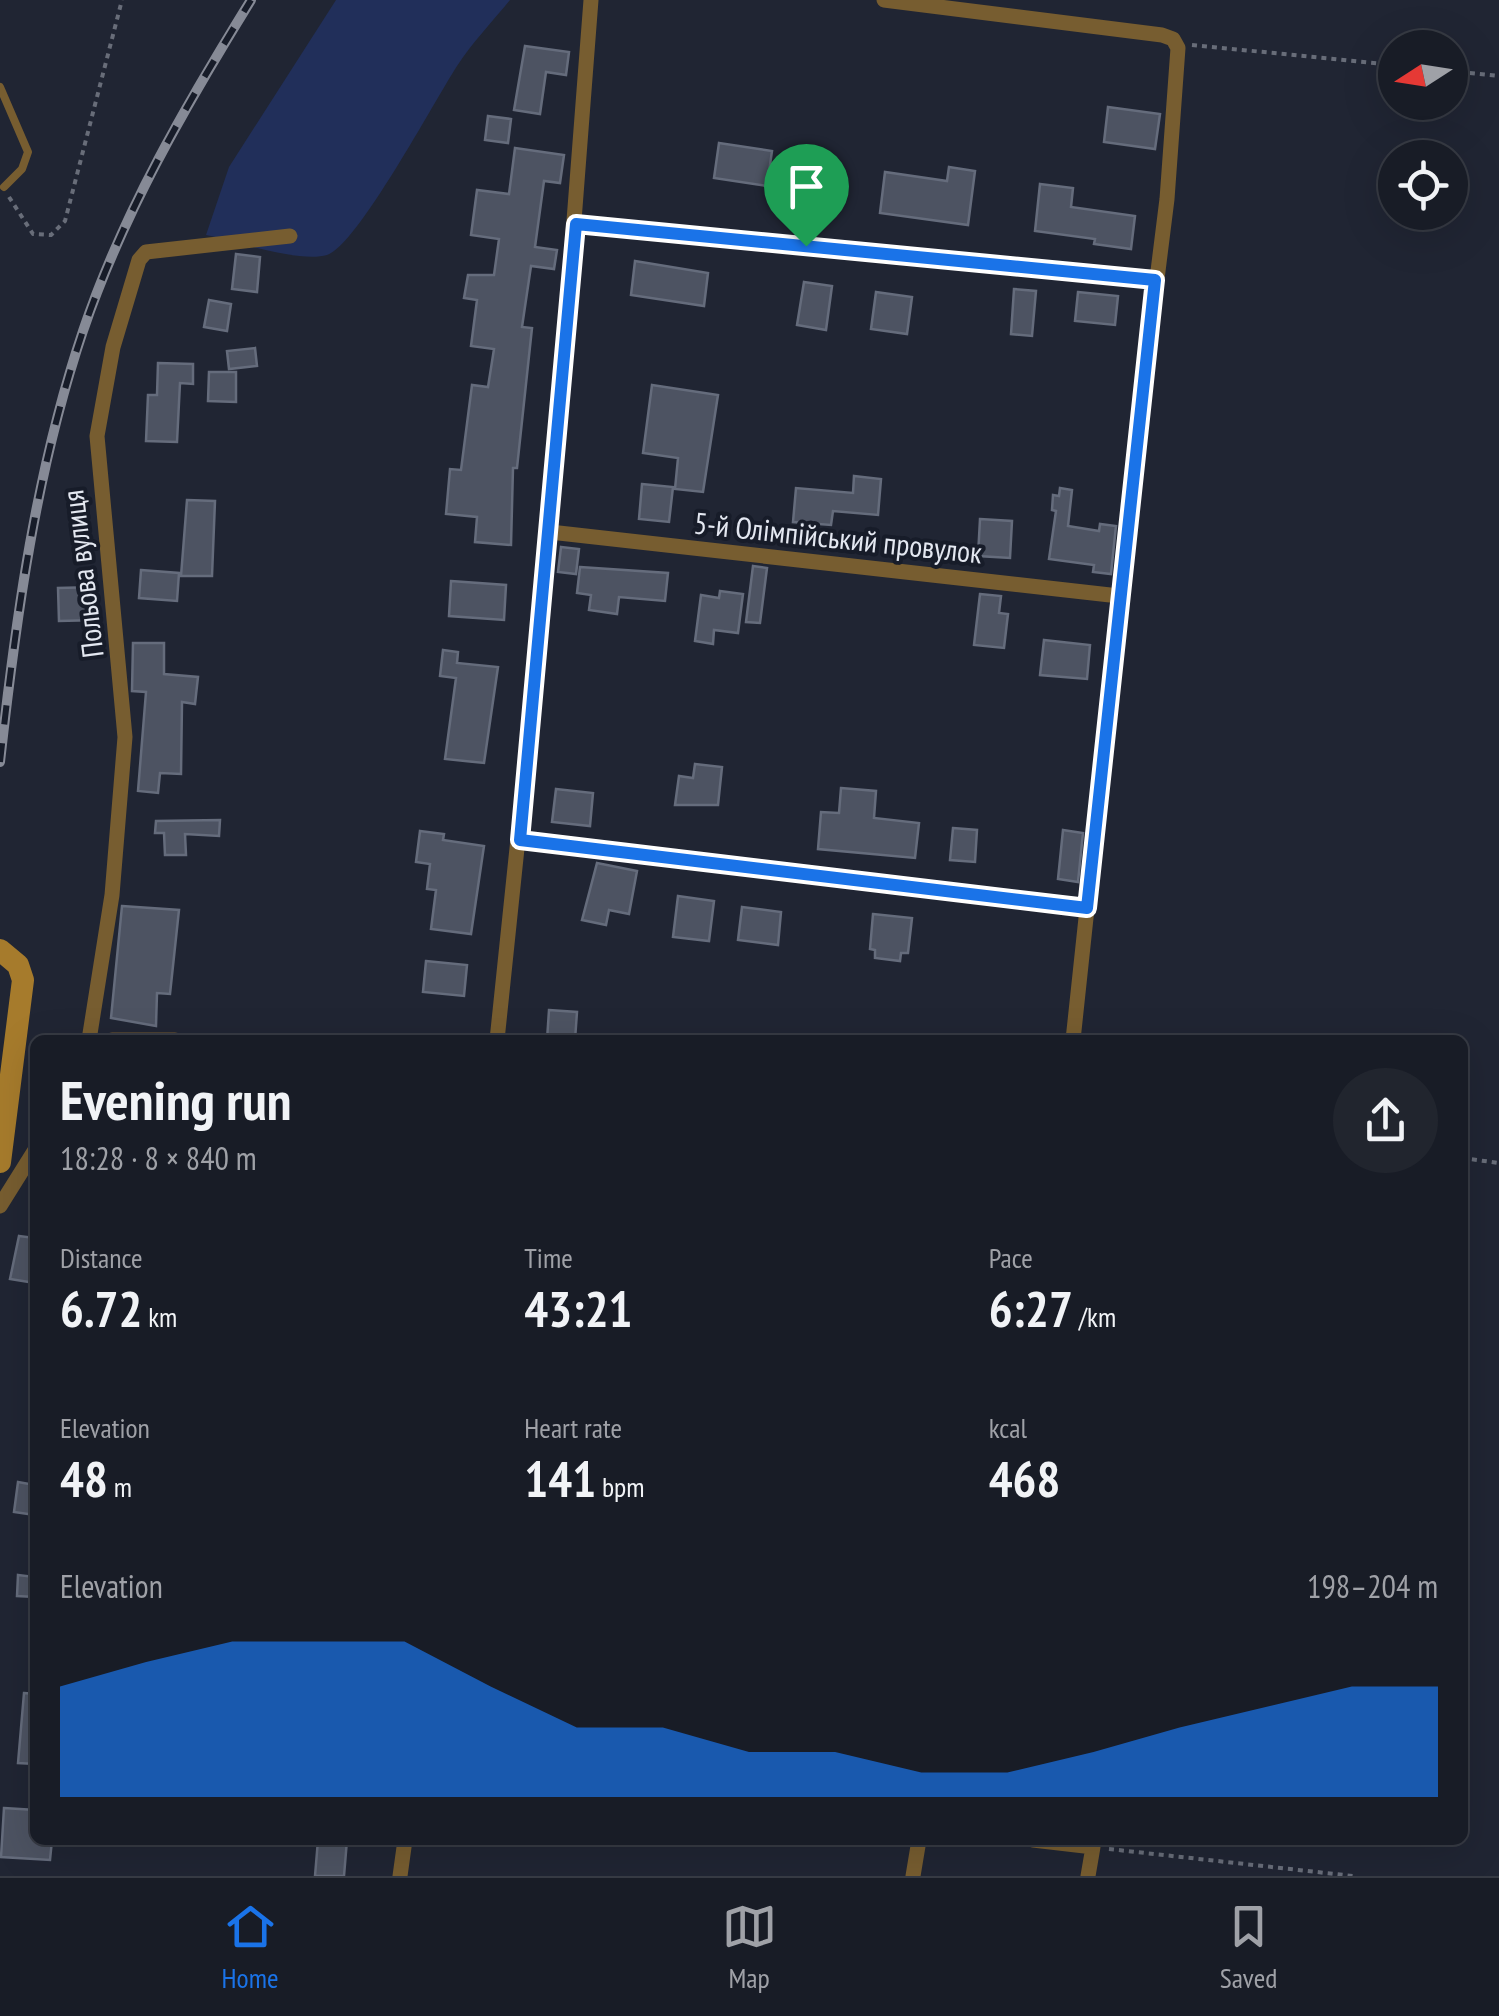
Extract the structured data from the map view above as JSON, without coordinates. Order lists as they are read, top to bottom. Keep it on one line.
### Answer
{"streets":{"street":["5-й Олімпійський провулок","Польова вулиця"]},"north":"left","page":{"heading":["Evening run","18:28 · 8 × 840 m"],"stats":[["Distance","6.72 km"],["Time","43:21"],["Pace","6:27 /km"],["Elevation","48 m"],["Heart rate","141 bpm"],["kcal","468"]],"chart":["Elevation","198–204 m"],"tabs":["Home","Map","Saved"]}}
